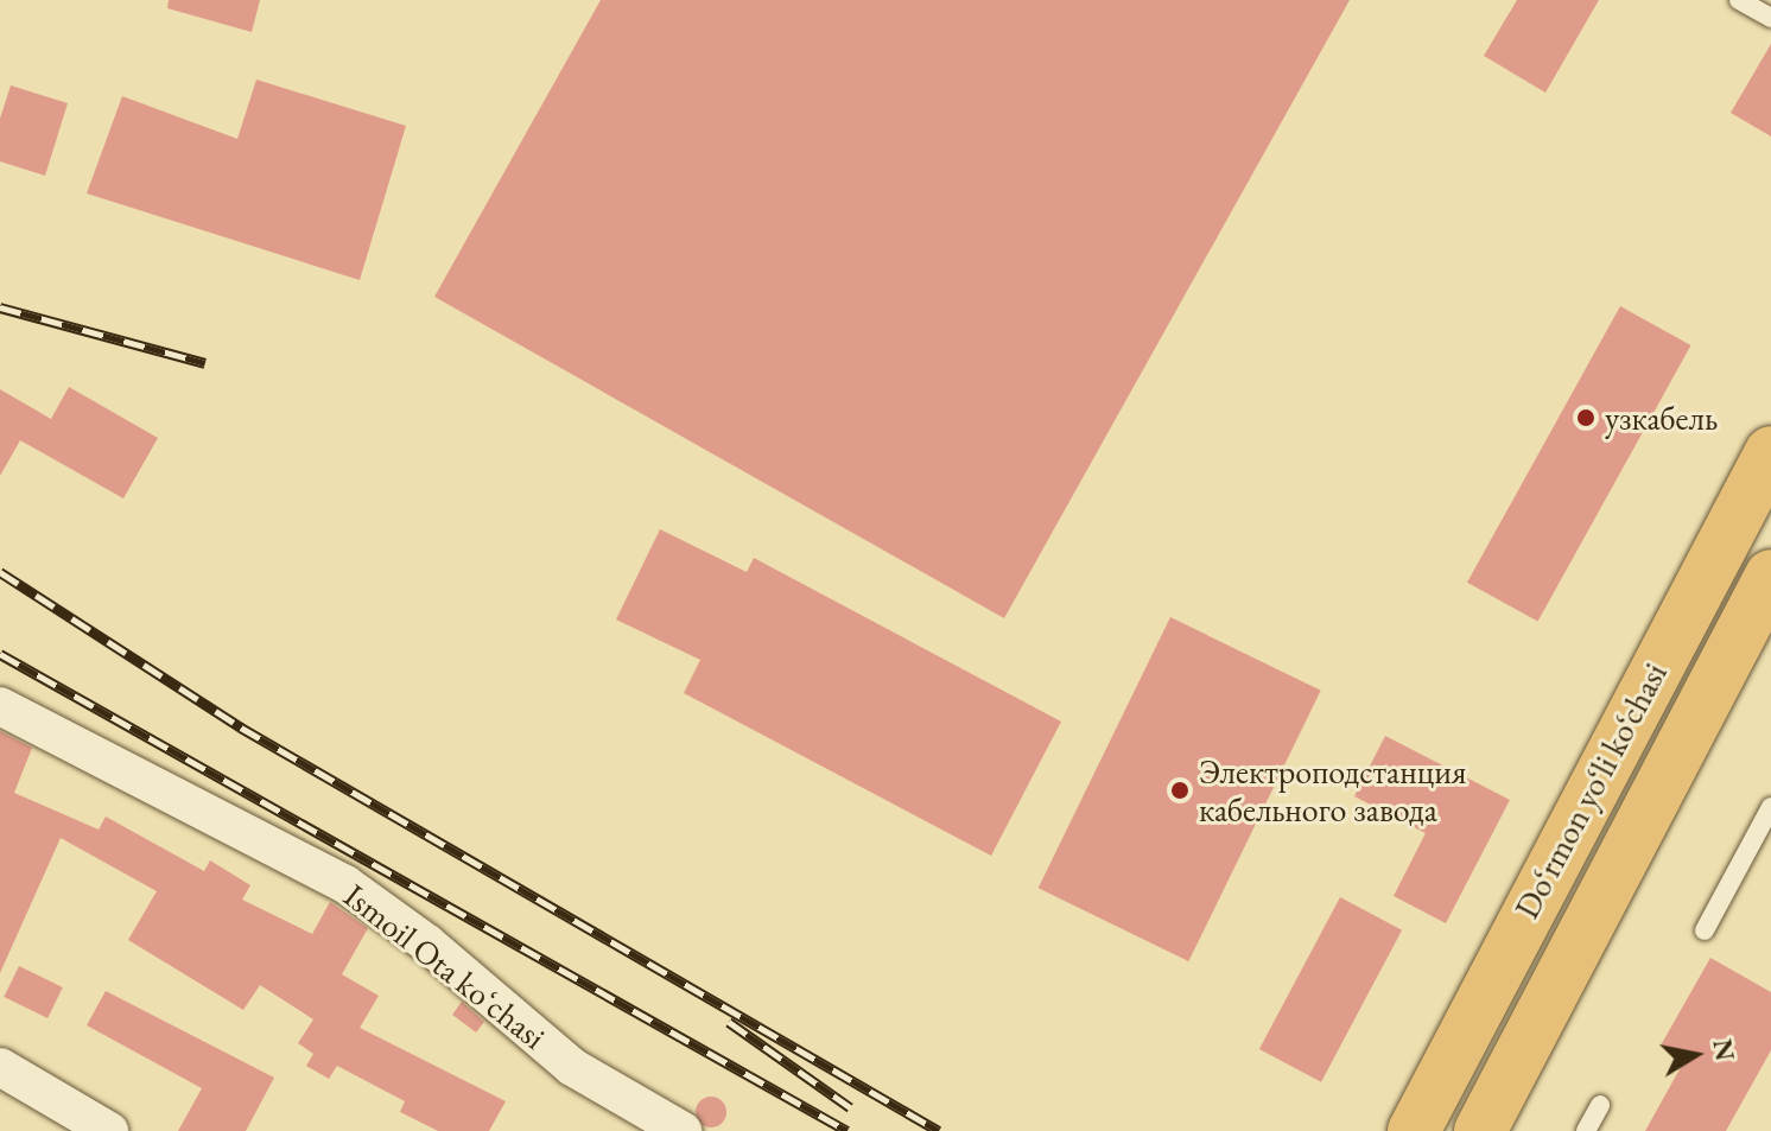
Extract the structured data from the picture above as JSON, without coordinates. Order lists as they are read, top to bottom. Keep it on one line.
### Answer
{"streets":{"main road":["Do‘rmon yo‘li ko‘chasi"],"street":["Ismoil Ota koʻchasi"]},"places":["узкабель","Электроподстанция кабельного завода"],"north":"right"}
